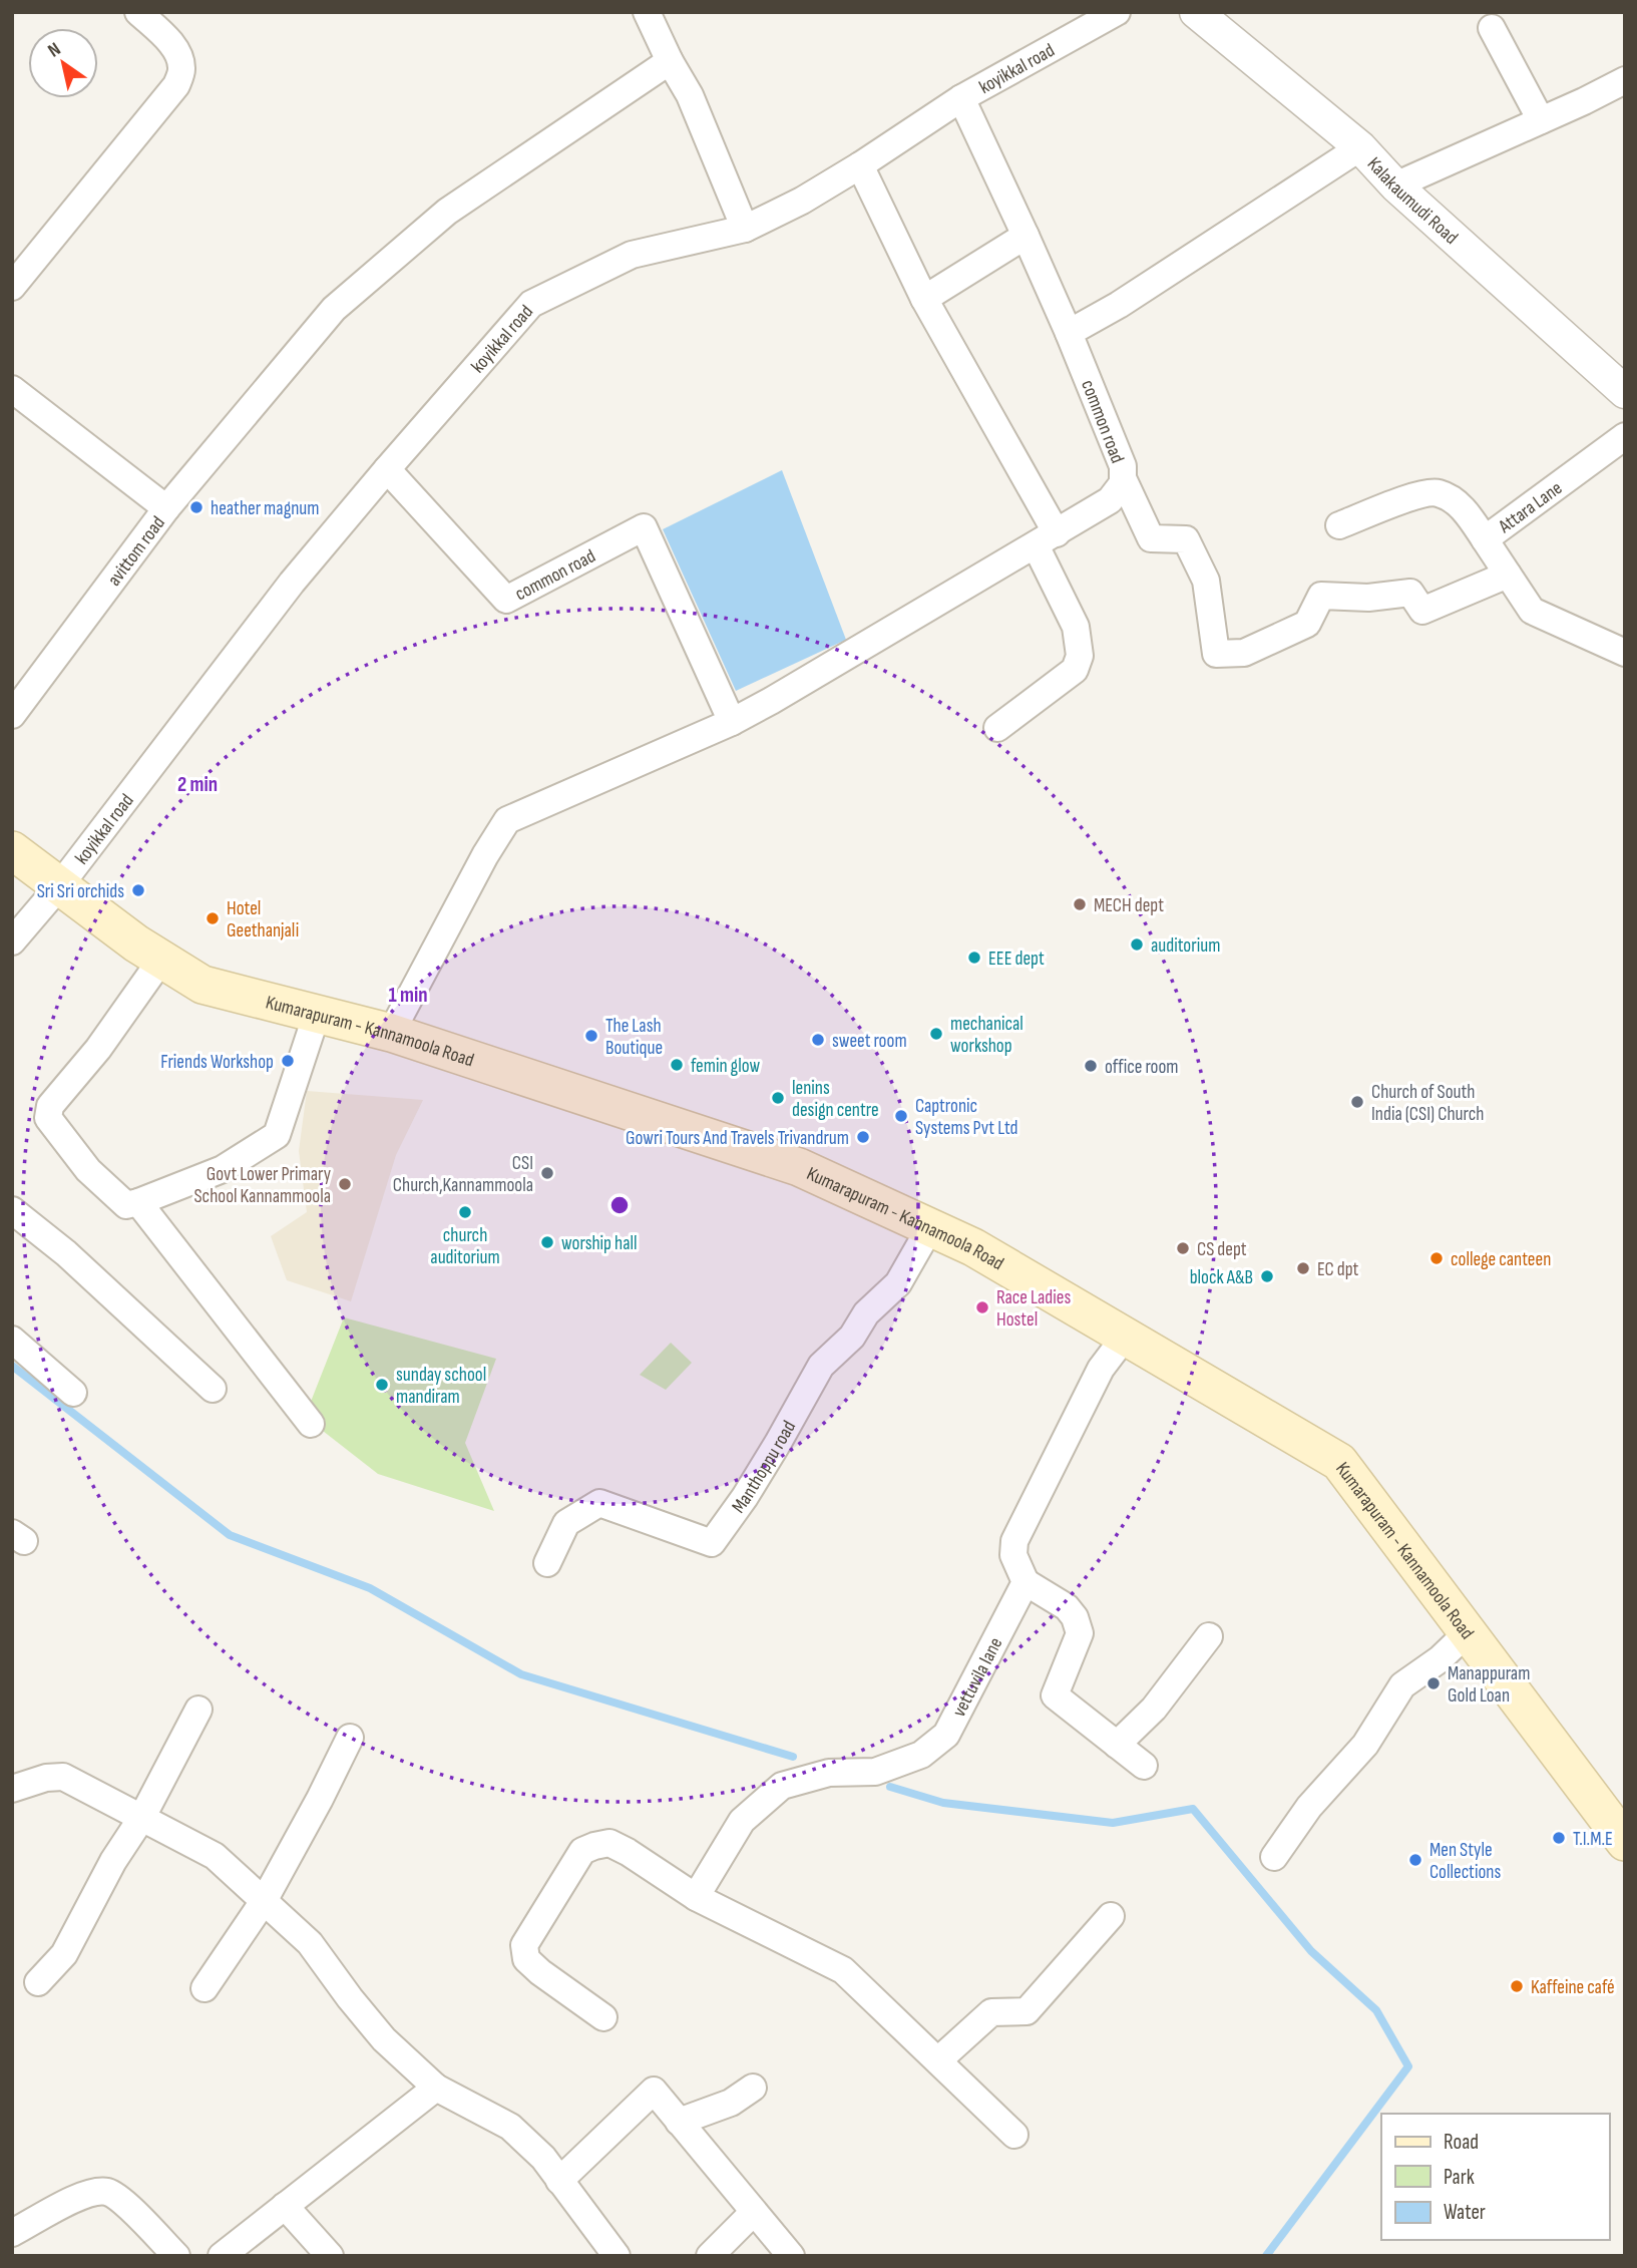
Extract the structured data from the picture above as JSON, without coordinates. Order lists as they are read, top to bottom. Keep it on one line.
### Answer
{"streets":{"main road":["Kumarapuram - Kannamoola Road"],"street":["koyikkal road","Kalakaumudi Road","common road","Attara Lane","avittom road","Manthoppu road","vettuvila lane"]},"crossings":[["koyikkal road","common road"],["koyikkal road","Kumarapuram - Kannamoola Road"],["common road","Kumarapuram - Kannamoola Road"],["Kumarapuram - Kannamoola Road","Manthoppu road"]],"places":["heather magnum","Sri Sri orchids","MECH dept","Hotel Geethanjali","auditorium","EEE dept","mechanical workshop","The Lash Boutique","sweet room","Friends Workshop","femin glow","office room","lenins design centre","Church of South India (CSI) Church","Captronic Systems Pvt Ltd","Gowri Tours And Travels Trivandrum","CSI Church,Kannammoola","Govt Lower Primary School Kannammoola","church auditorium","worship hall","CS dept","college canteen","EC dpt","block A&B","Race Ladies Hostel","sunday school mandiram","Manappuram Gold Loan","T.I.M.E","Men Style Collections","Kaffeine café"],"legend":["Road","Park","Water"],"north":"top left","rings":["2 min","1 min"]}
